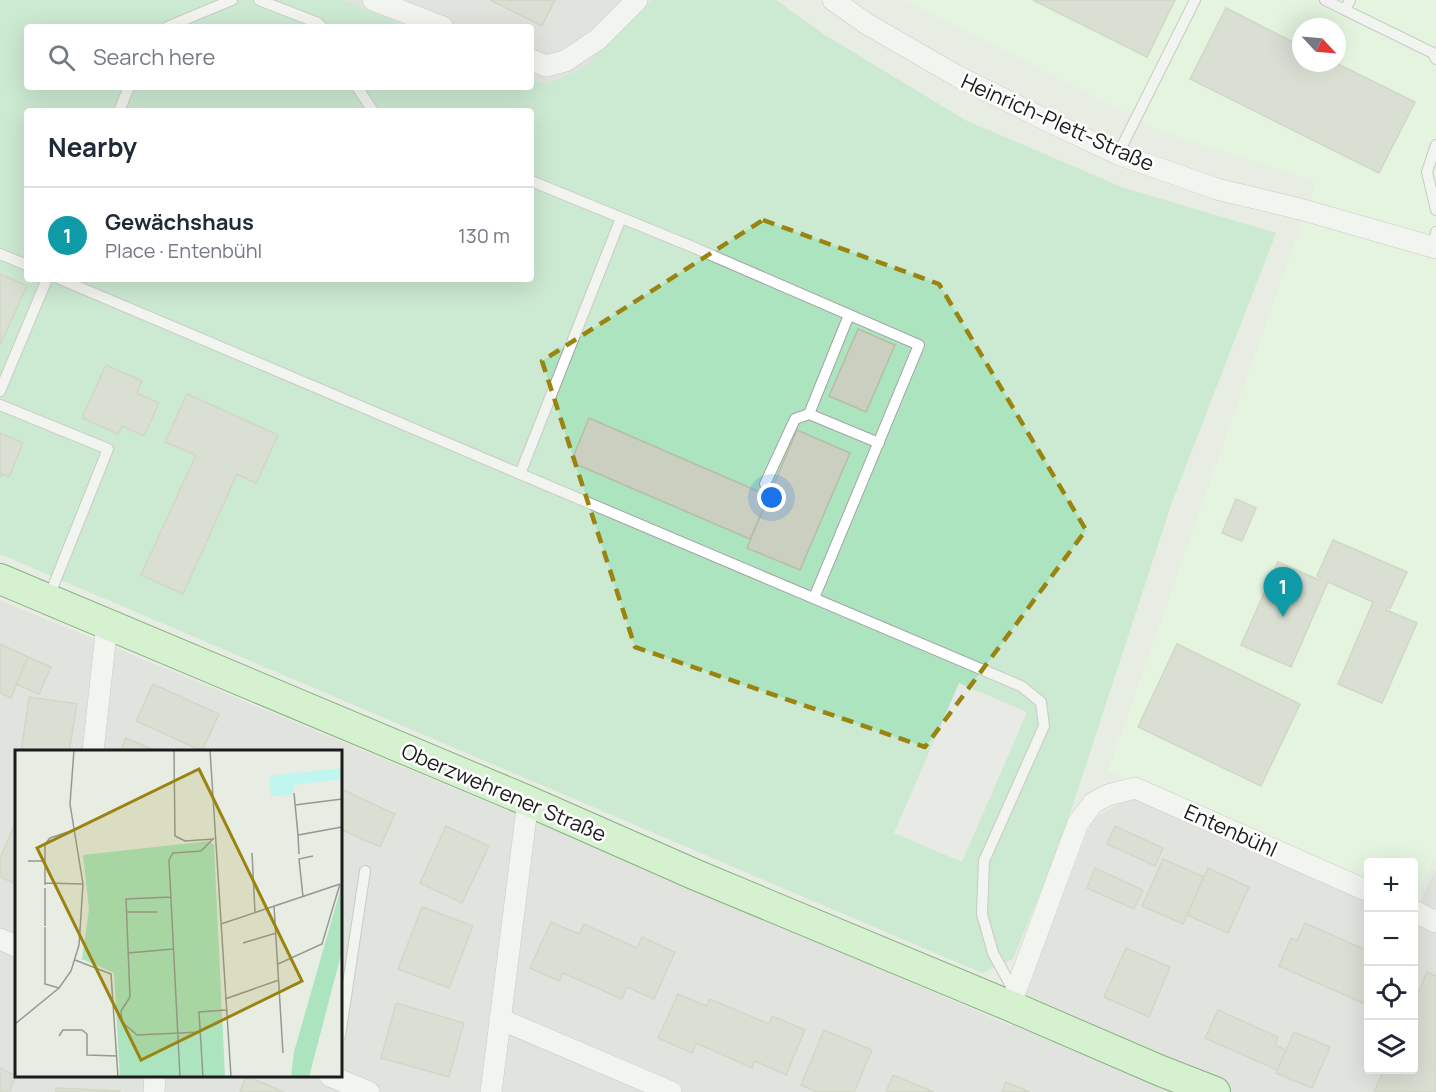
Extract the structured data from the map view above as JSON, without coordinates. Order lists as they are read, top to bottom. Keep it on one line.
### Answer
{"streets":{"main road":["Oberzwehrener Straße"],"street":["Heinrich-Plett-Straße","Entenbühl"]},"crossings":[["Oberzwehrener Straße","Entenbühl"]],"north":"bottom right","page":{"search":"Search here","heading":"Nearby","list":[{"mark":"1","name":"Gewächshaus","note":"Place · Entenbühl","value":"130 m"}],"pins":"1","map_buttons":["+","−"]}}
